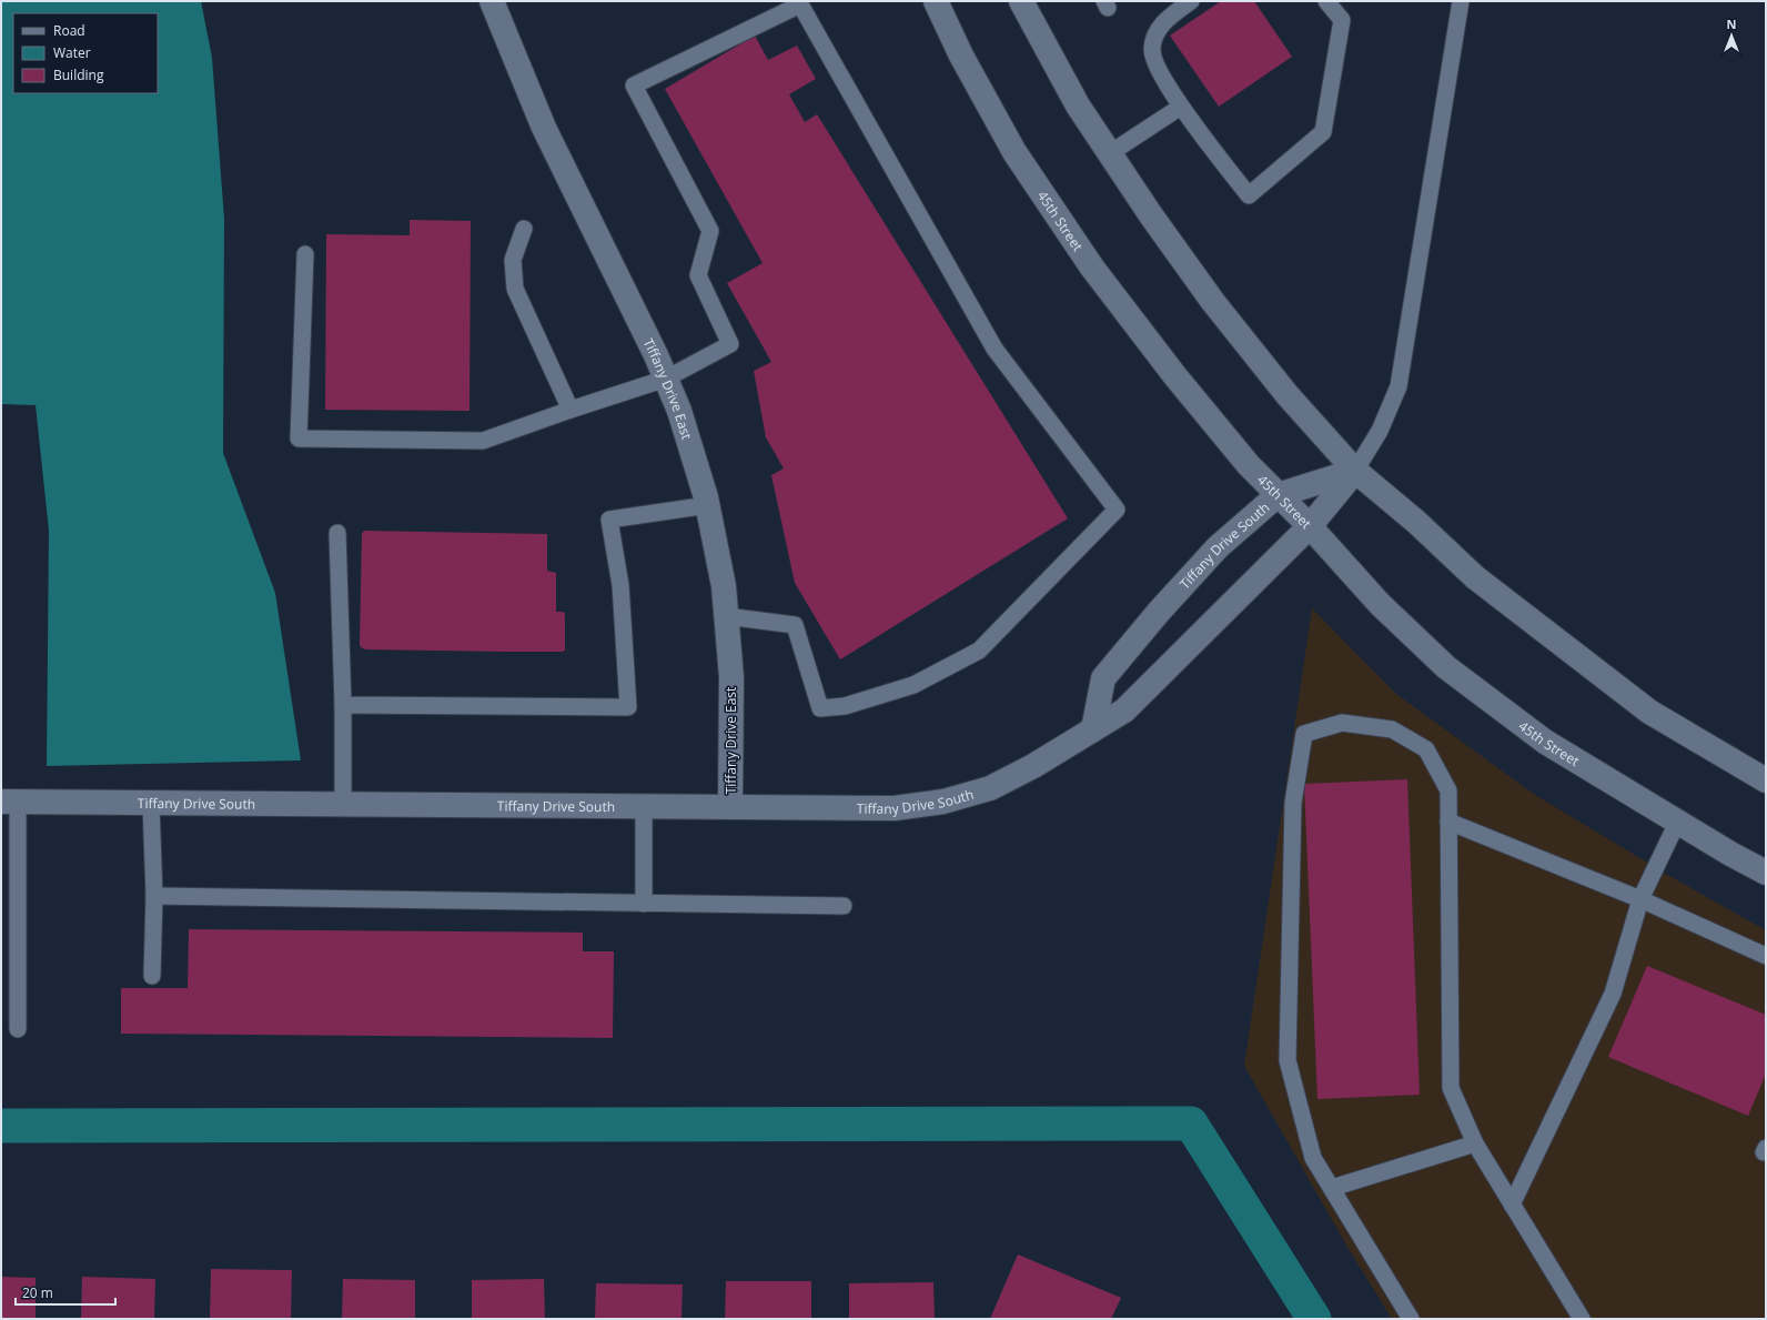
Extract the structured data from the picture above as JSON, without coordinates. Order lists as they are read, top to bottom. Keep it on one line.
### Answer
{"streets":{"street":["45th Street","Tiffany Drive East","Tiffany Drive South"]},"crossings":[["45th Street","Tiffany Drive South"],["Tiffany Drive East","Tiffany Drive South"]],"legend":["Road","Water","Building"],"scale_bar":"20 m","north":"top"}
